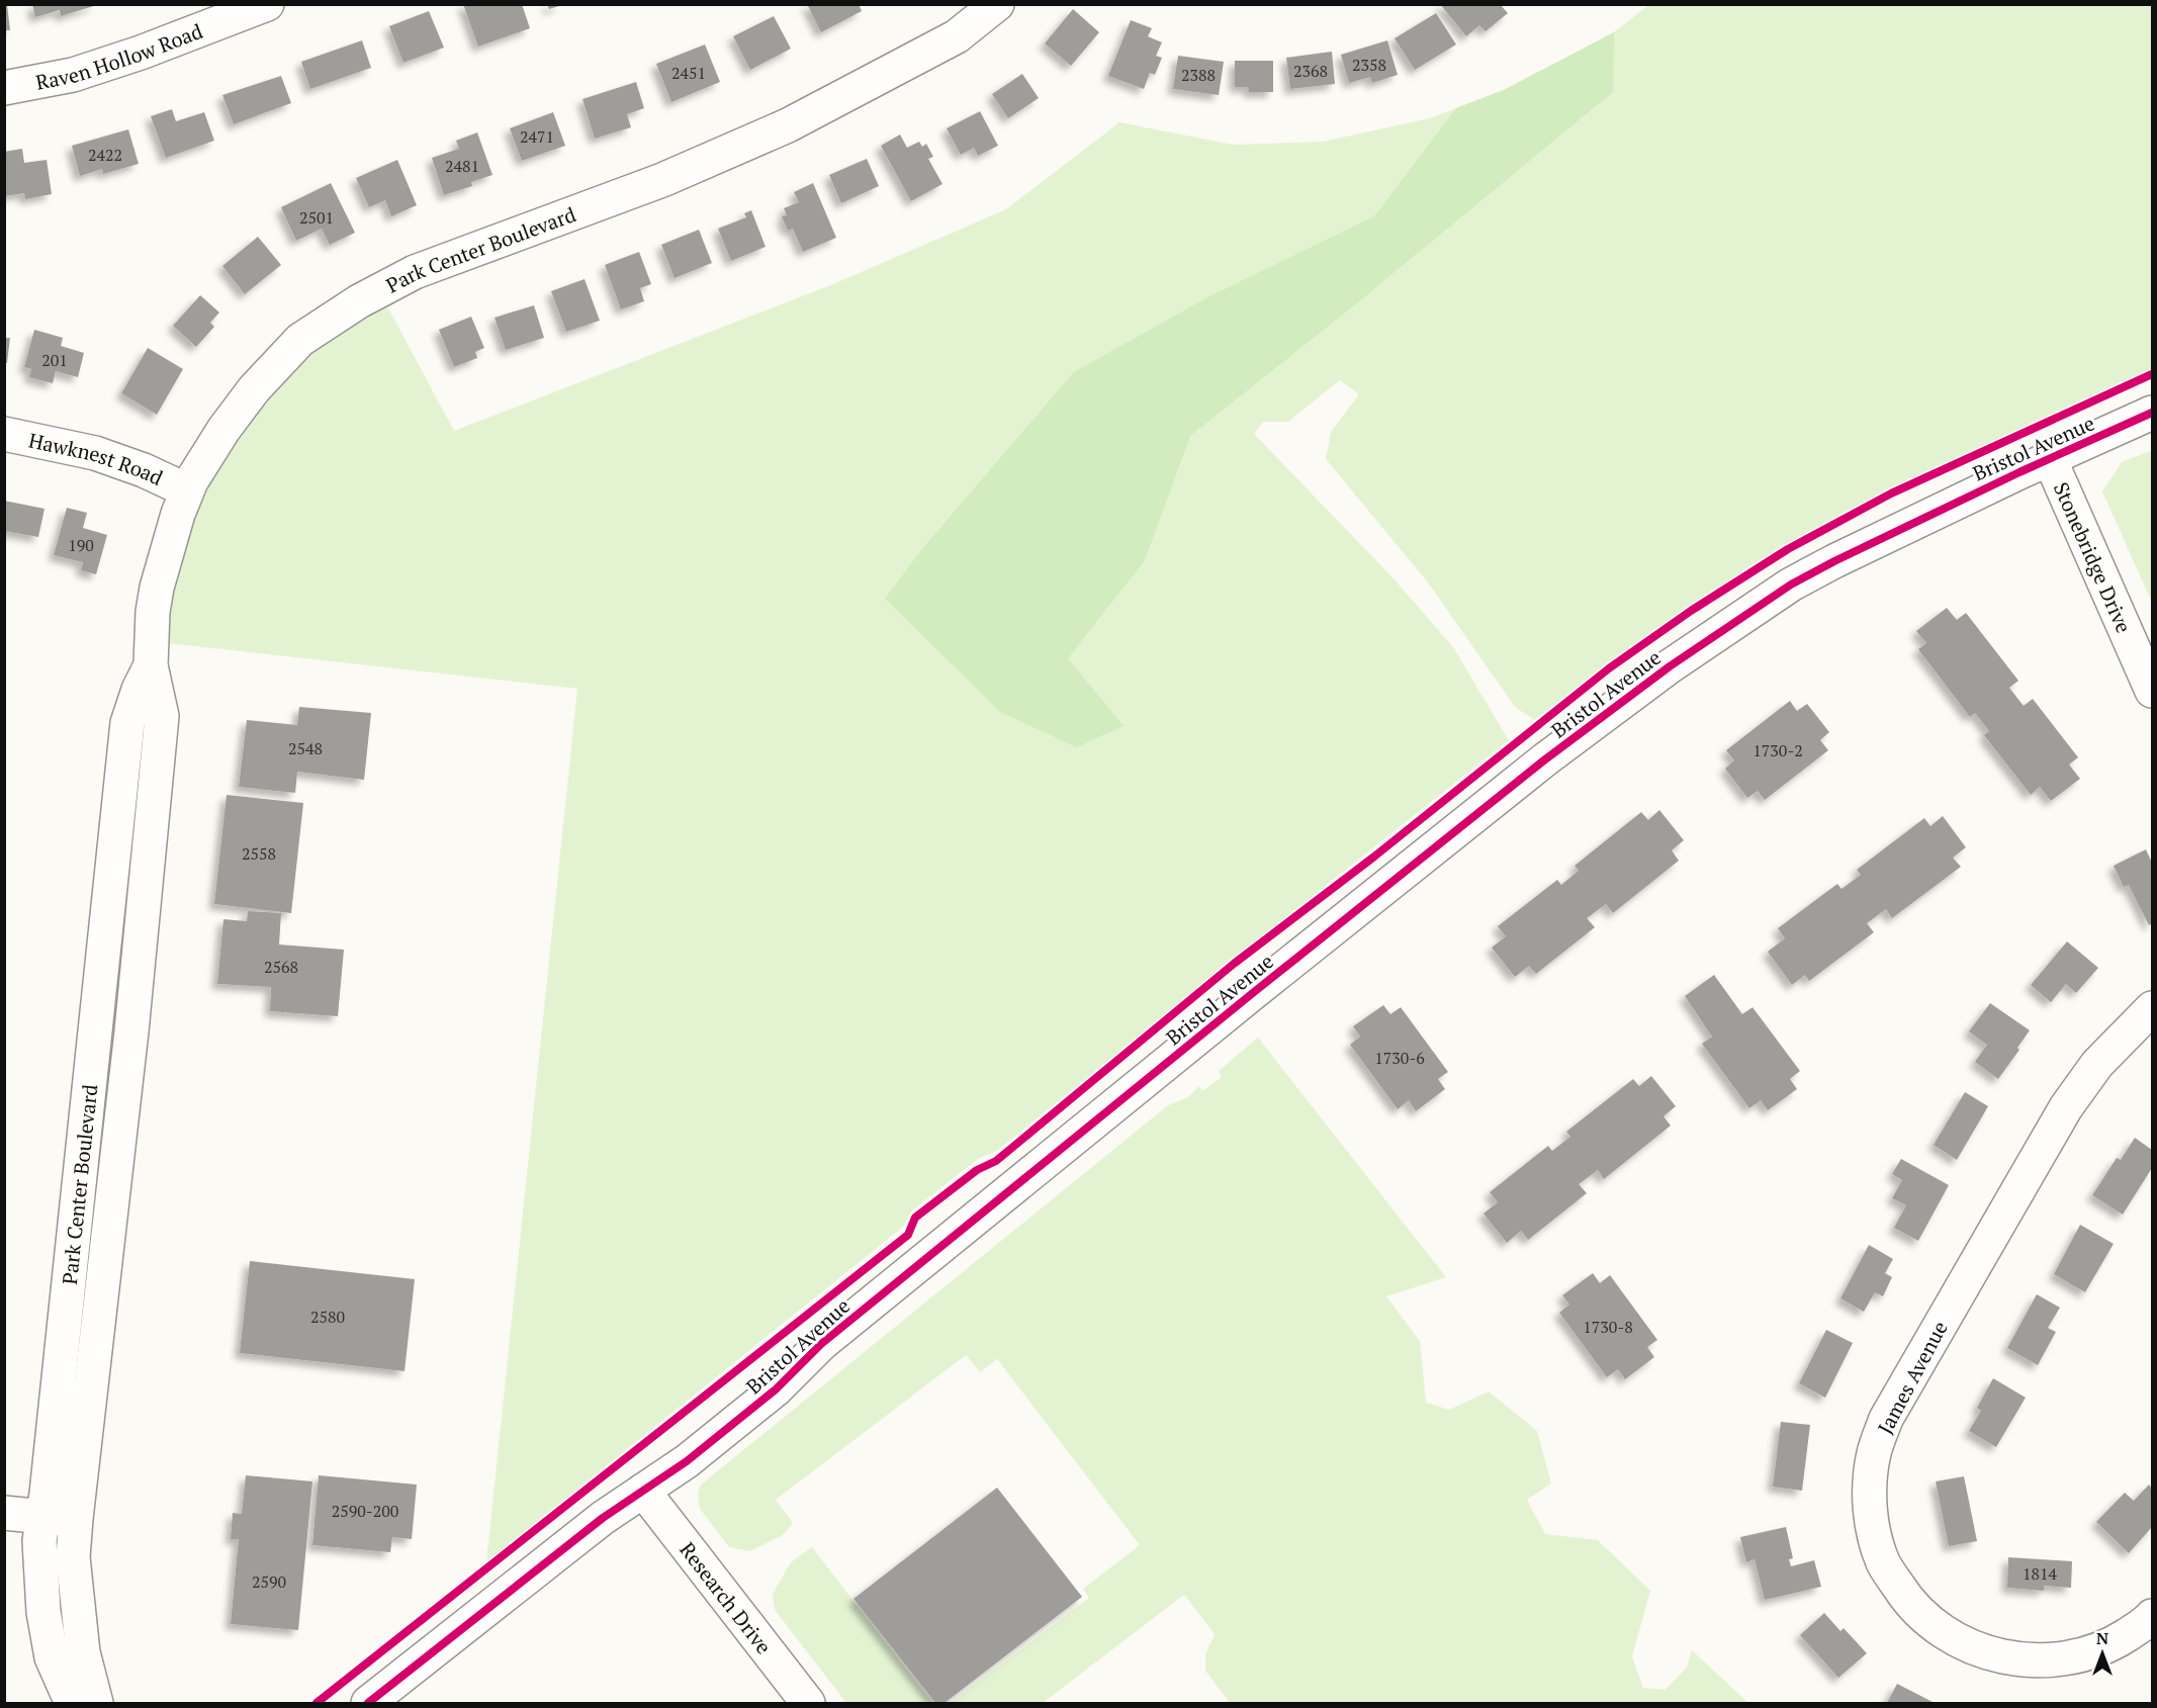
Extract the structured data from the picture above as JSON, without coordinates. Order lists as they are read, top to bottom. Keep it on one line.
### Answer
{"streets":{"street":["Raven Hollow Road","Park Center Boulevard","Bristol Avenue","Hawknest Road","Stonebridge Drive","James Avenue","Research Drive"]},"crossings":[["Park Center Boulevard","Hawknest Road"],["Bristol Avenue","Stonebridge Drive"],["Bristol Avenue","Research Drive"]],"house_numbers":["2358","2368","2451","2388","2471","2422","2481","2501","201","190","2548","1730-2","2558","2568","1730-6","2580","1730-8","2590-200","1814","2590"],"north":"top"}
